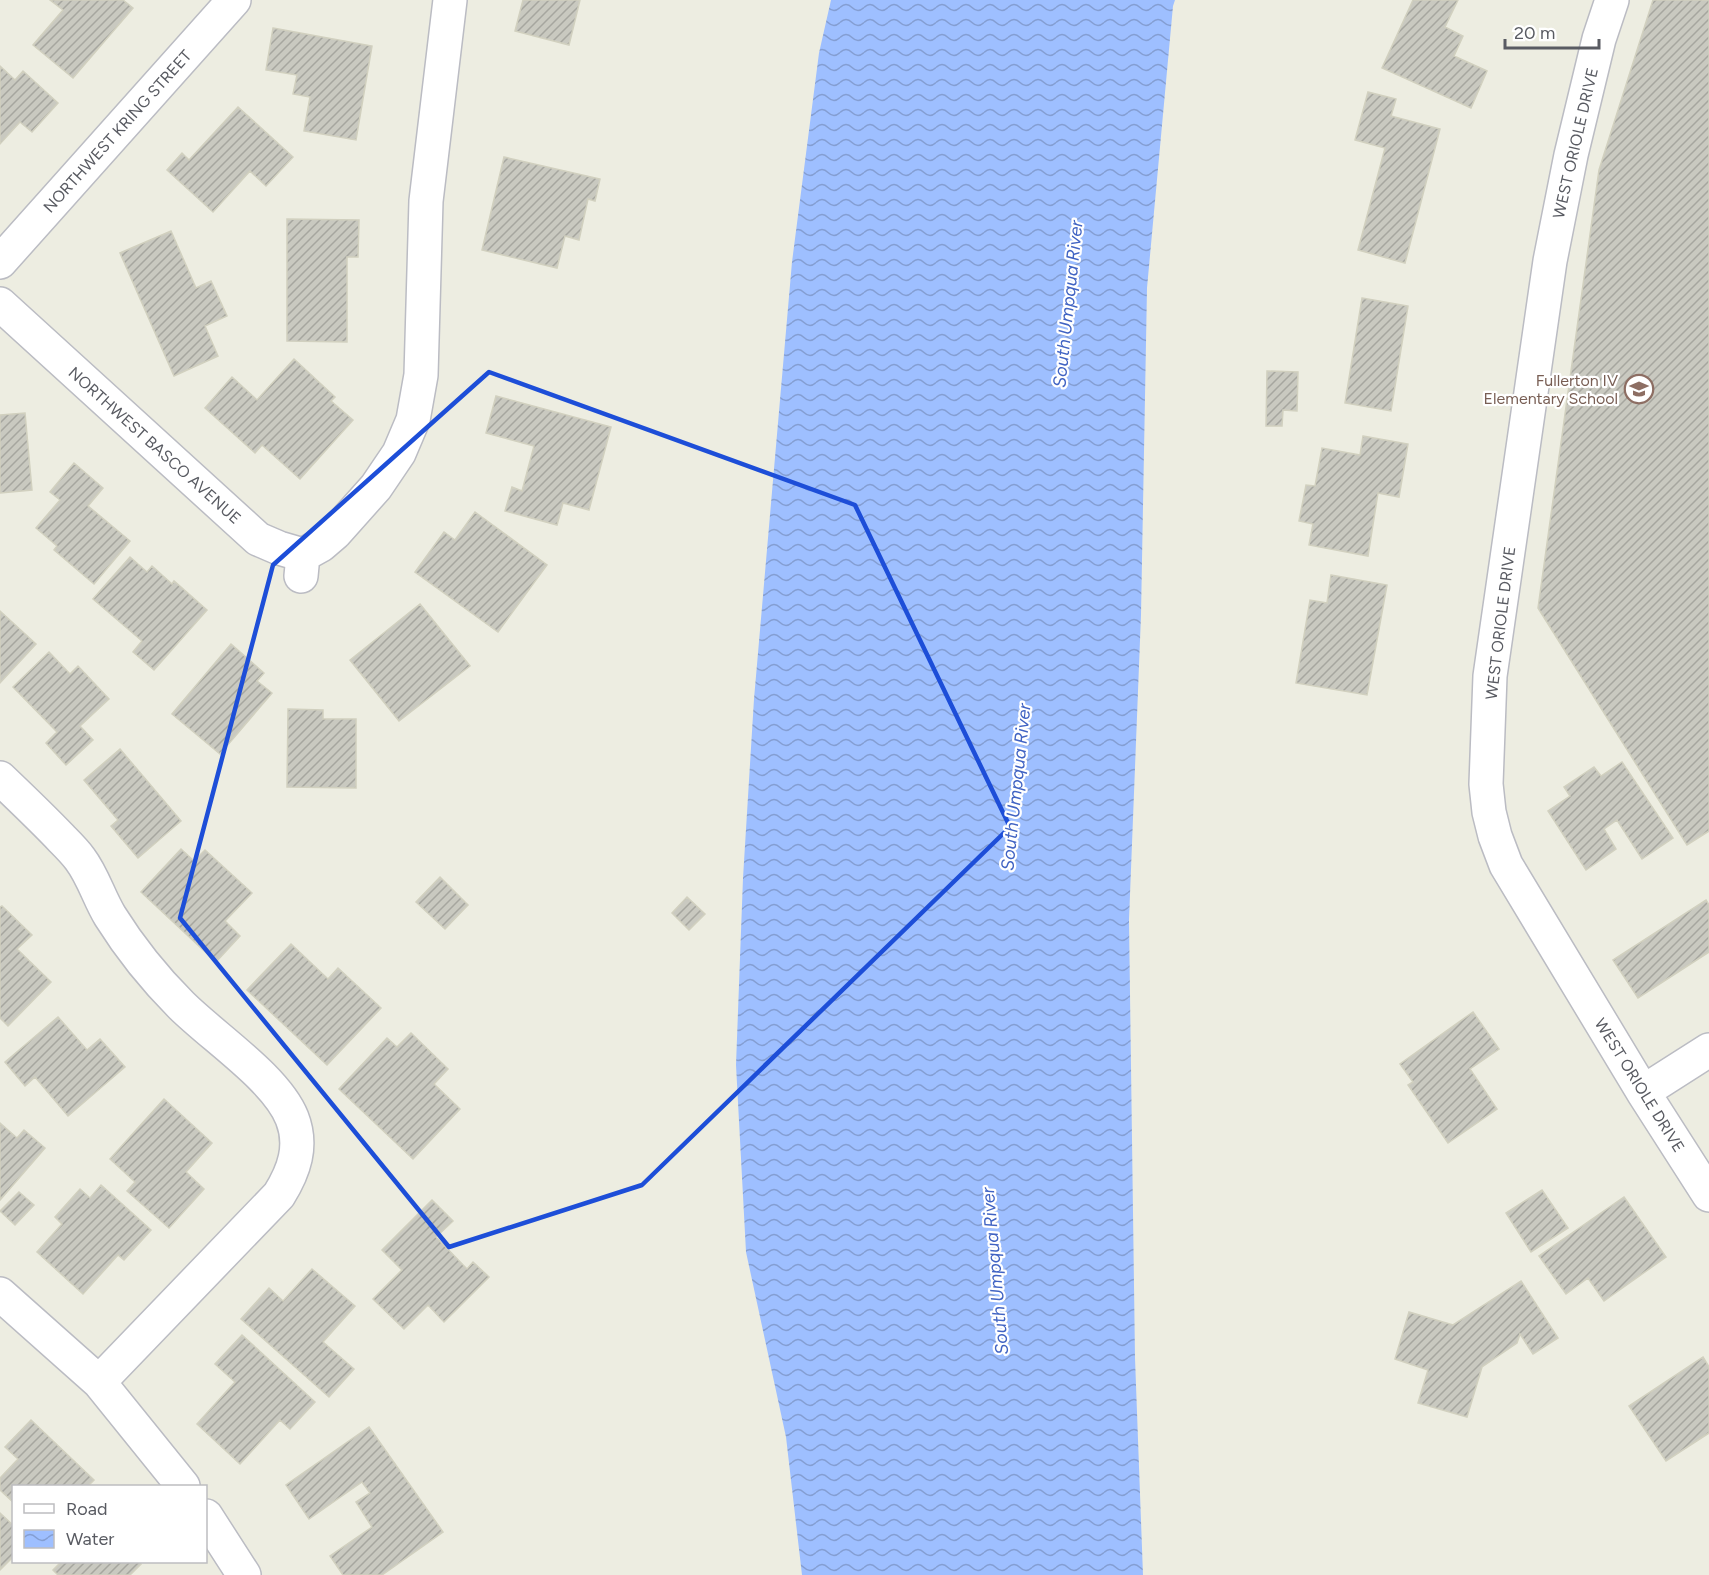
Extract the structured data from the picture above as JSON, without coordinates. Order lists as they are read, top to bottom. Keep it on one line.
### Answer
{"streets":{"street":["NORTHWEST KRING STREET","WEST ORIOLE DRIVE","NORTHWEST BASCO AVENUE"]},"water":["South Umpqua River"],"places":{"school or university":["Fullerton IV Elementary School"]},"legend":["Road","Water"],"scale_bar":"20 m"}
